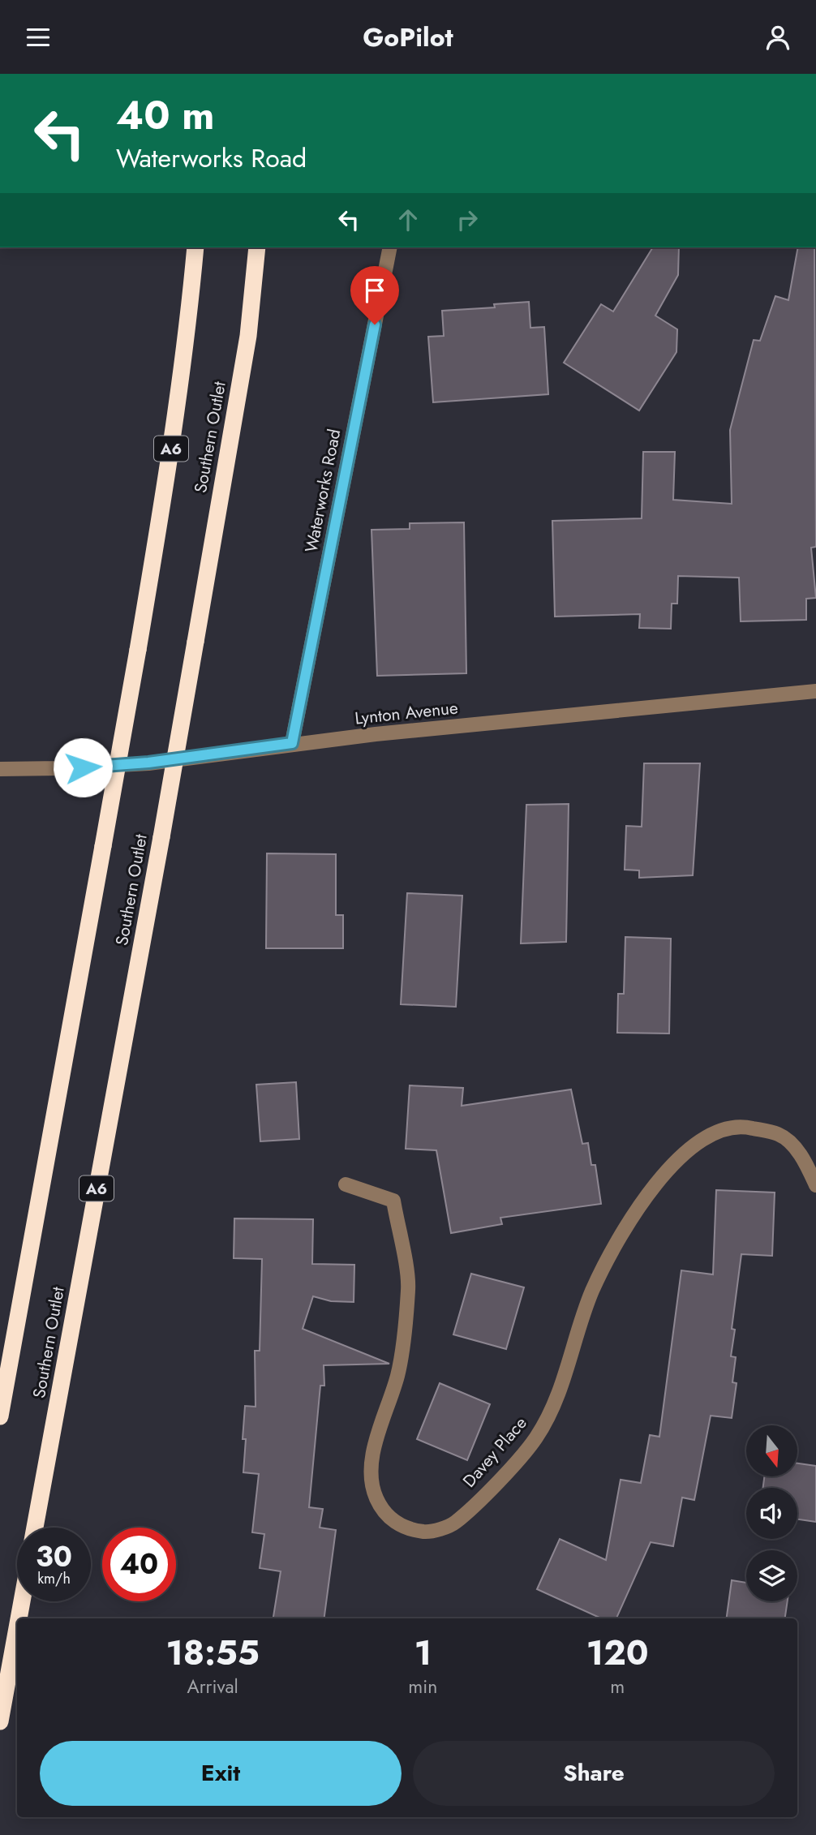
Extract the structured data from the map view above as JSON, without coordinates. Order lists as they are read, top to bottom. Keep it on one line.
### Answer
{"streets":{"highway":["Southern Outlet","A6"],"street":["Waterworks Road","Lynton Avenue","Davey Place"]},"crossings":[["Waterworks Road","Lynton Avenue"]],"north":"bottom","page":{"header":"GoPilot","turn":["40 m","Waterworks Road"],"speed":"30 km/h","limit":"40","eta":["18:55","Arrival","1","min","120","m"],"buttons":["Exit","Share"]}}
